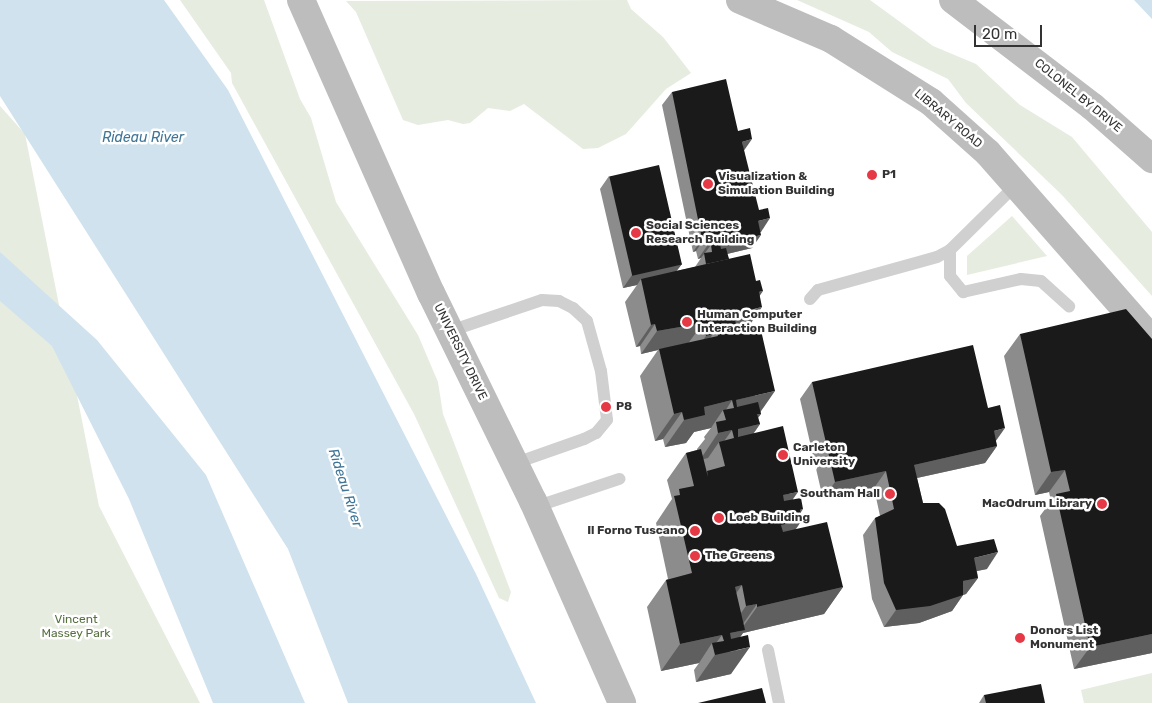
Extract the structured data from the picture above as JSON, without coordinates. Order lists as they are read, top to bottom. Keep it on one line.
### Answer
{"streets":{"street":["COLONEL BY DRIVE","LIBRARY ROAD","UNIVERSITY DRIVE"]},"water":["Rideau River"],"parks":["Vincent Massey Park"],"places":["P1","Visualization & Simulation Building","Social Sciences Research Building","Human Computer Interaction Building","P8","Carleton University","Southam Hall","MacOdrum Library","Loeb Building","Il Forno Tuscano","The Greens","Donors List Monument"],"scale_bar":"20 m"}
